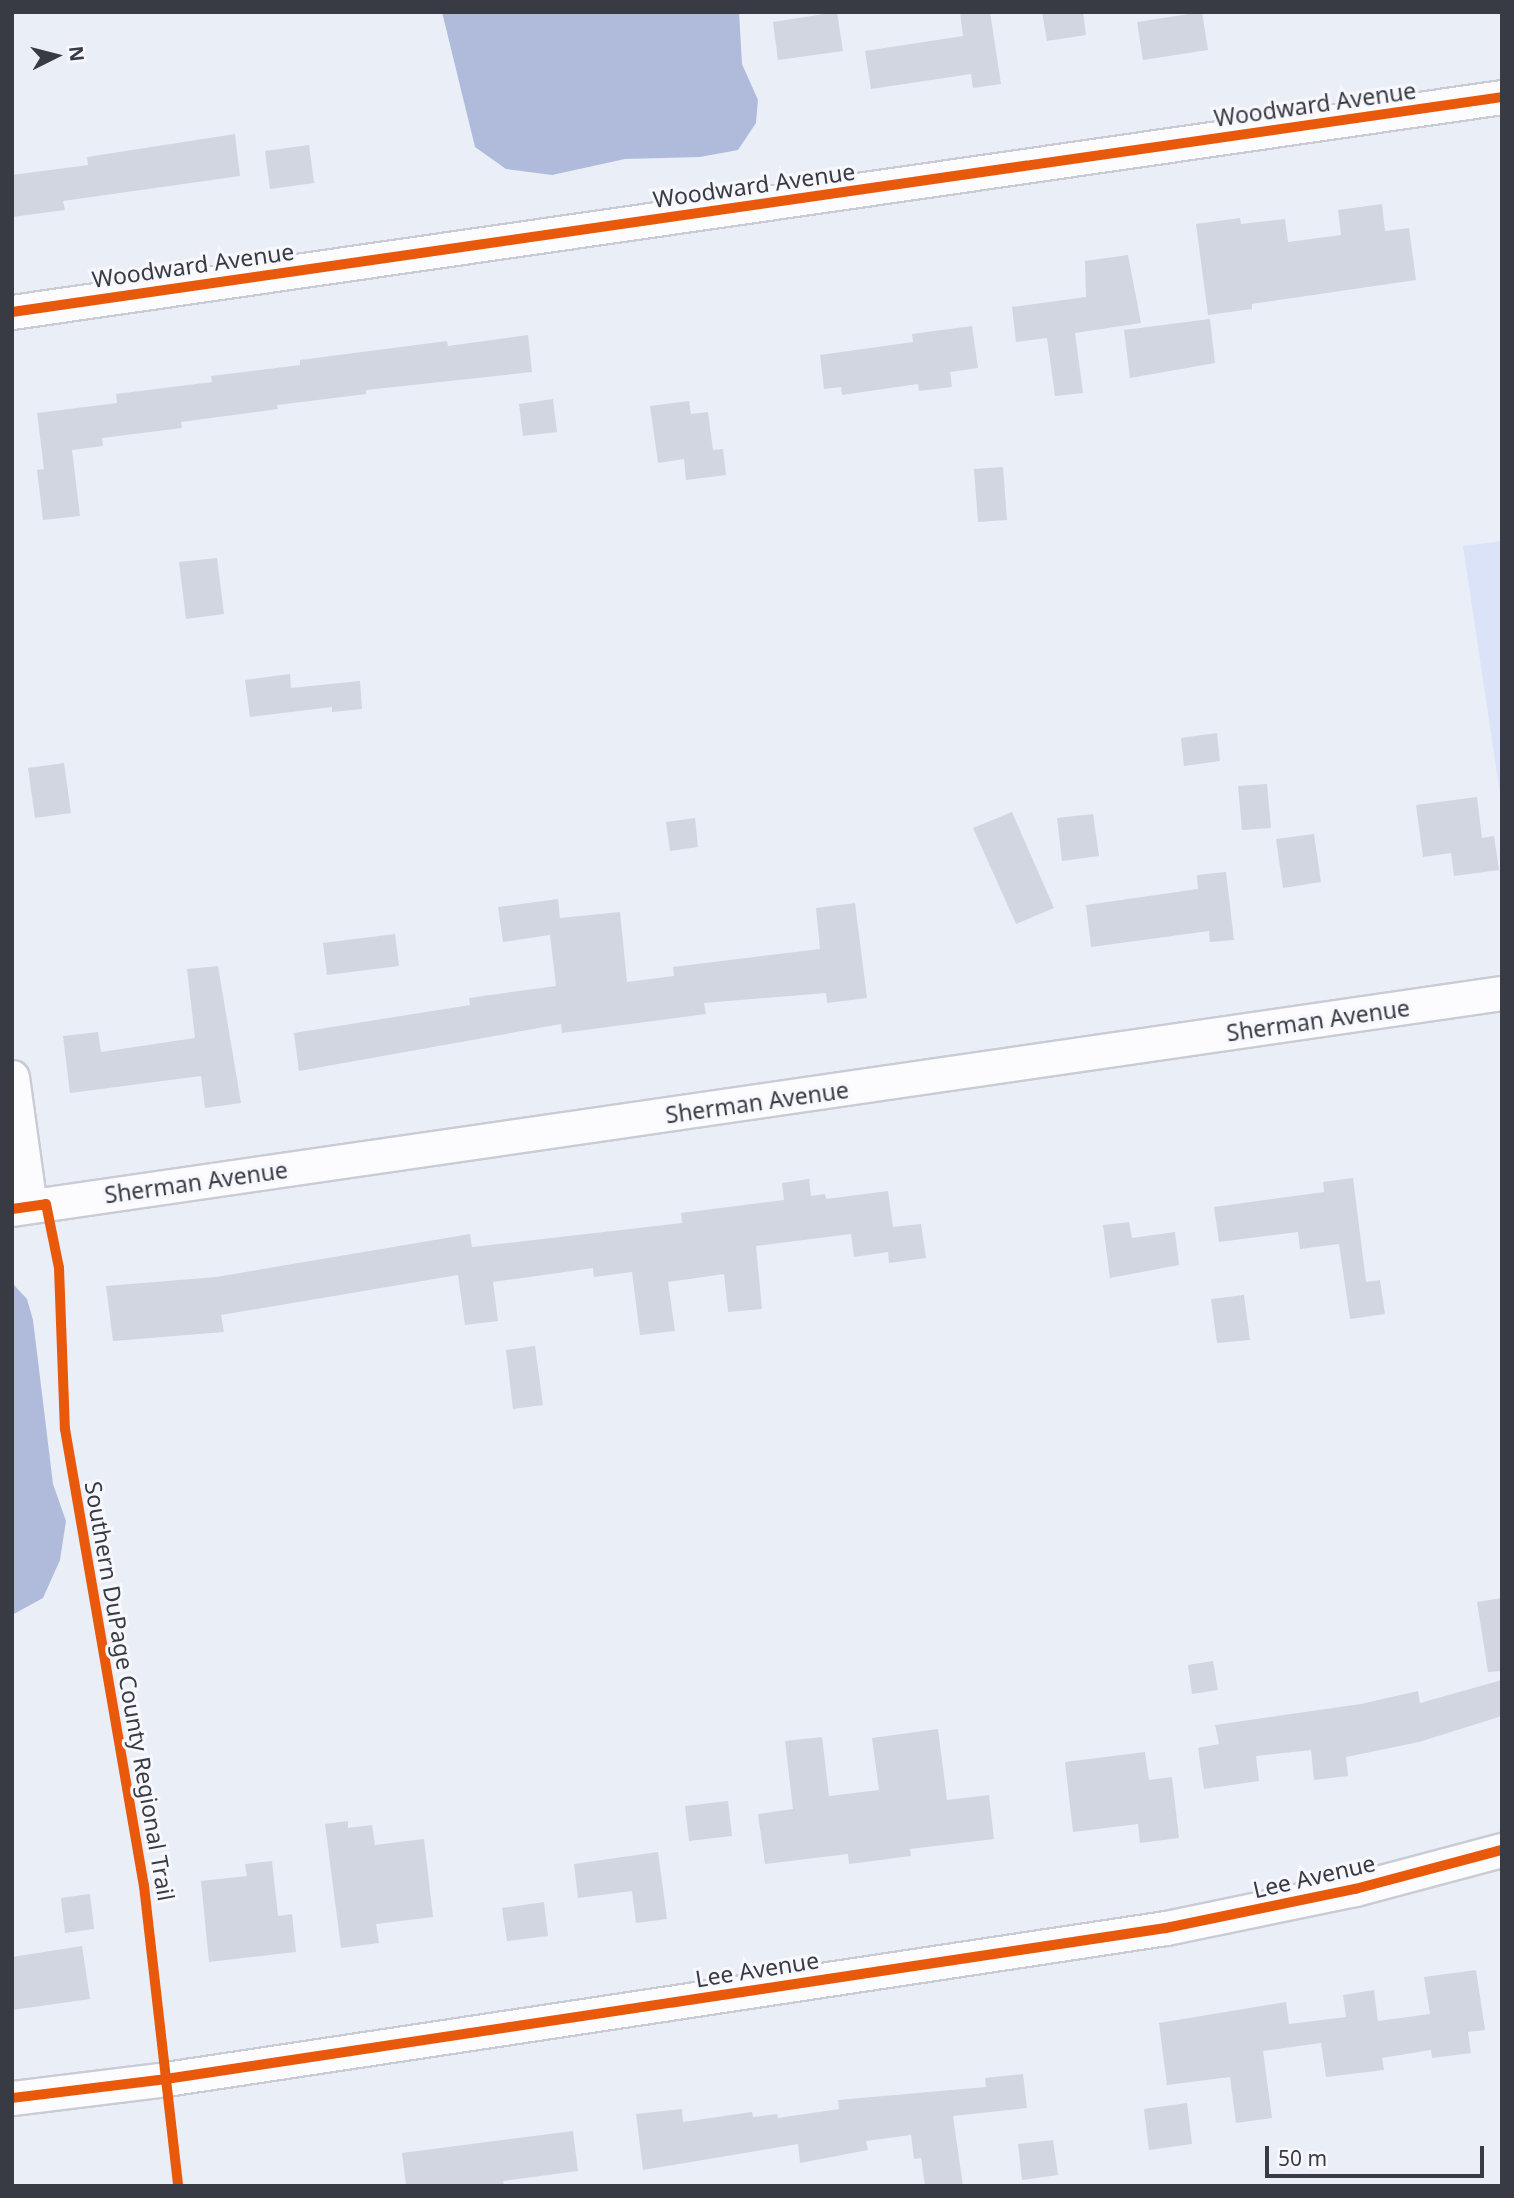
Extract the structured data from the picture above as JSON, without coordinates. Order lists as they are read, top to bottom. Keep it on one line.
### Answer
{"streets":{"street":["Woodward Avenue","Sherman Avenue","Lee Avenue"],"cycle path":["Southern DuPage County Regional Trail"]},"scale_bar":"50 m","north":"right"}
